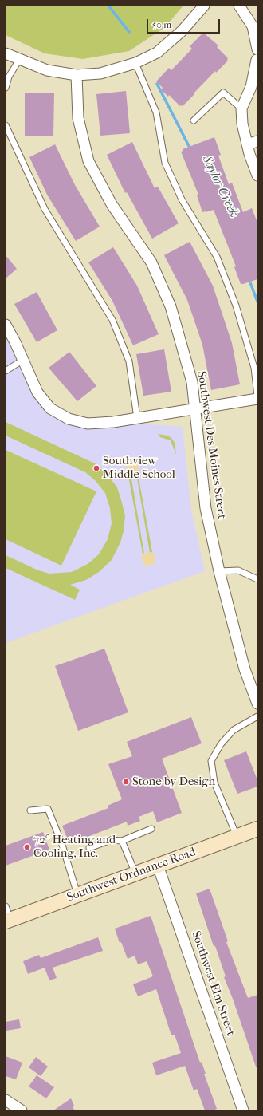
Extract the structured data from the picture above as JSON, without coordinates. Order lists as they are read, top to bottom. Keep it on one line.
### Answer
{"streets":{"street":["Southwest Des Moines Street","Southwest Ordnance Road","Southwest Elm Street"]},"crossings":[["Southwest Ordnance Road","Southwest Elm Street"]],"water":["Saylor Creek"],"places":["Southview Middle School","Stone by Design","72° Heating and Cooling, Inc."],"scale_bar":"50 m"}
